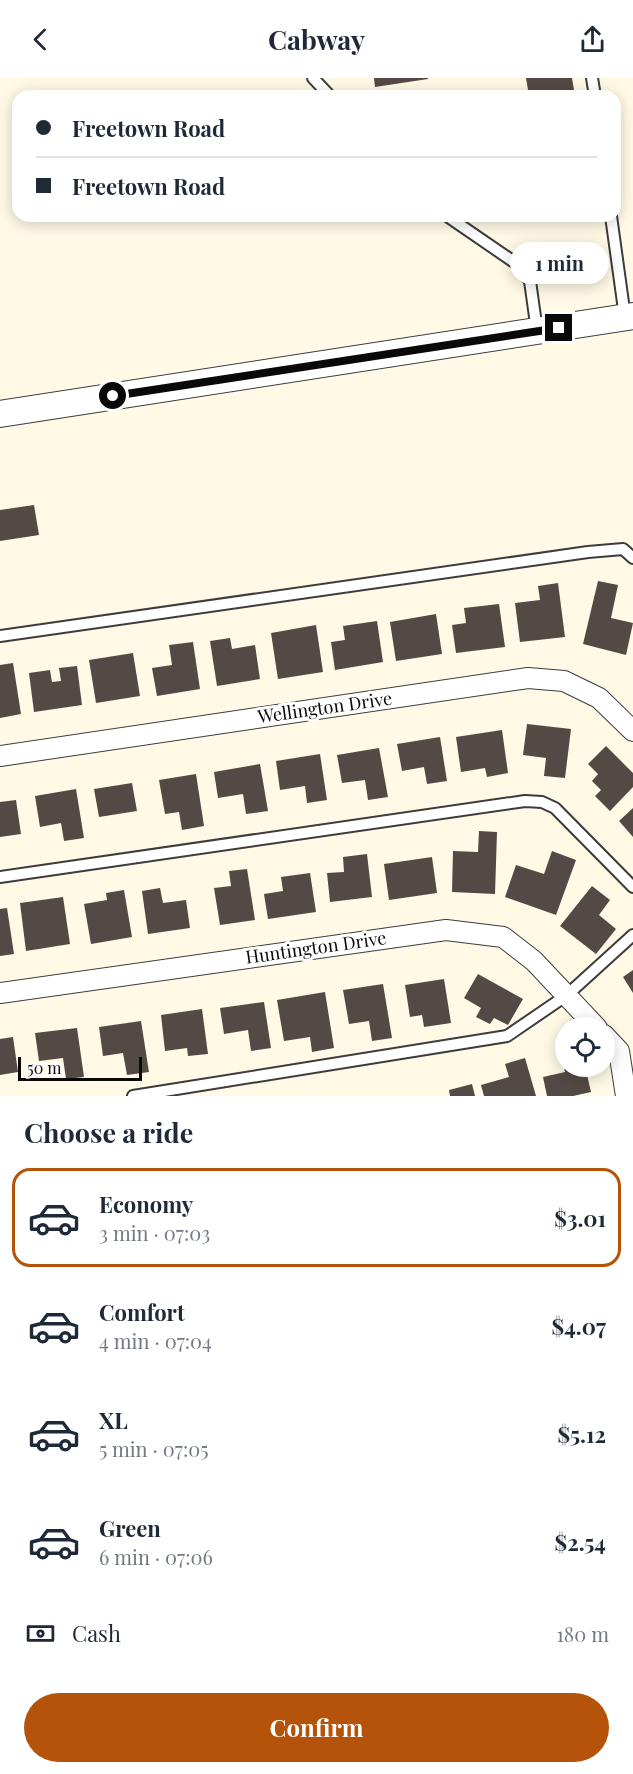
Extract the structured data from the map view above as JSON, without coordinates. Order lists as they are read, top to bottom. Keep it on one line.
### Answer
{"streets":{"street":["Wellington Drive","Huntington Drive"]},"scale_bar":"50 m","page":{"header":"Cabway","banner":["Freetown Road","Freetown Road"],"bubble":"1 min","scale":"50 m","heading":"Choose a ride","list":[{"name":"Economy","note":"3 min · 07:03","value":"$3.01"},{"name":"Comfort","note":"4 min · 07:04","value":"$4.07"},{"name":"XL","note":"5 min · 07:05","value":"$5.12"},{"name":"Green","note":"6 min · 07:06","value":"$2.54"}],"pay":["Cash","180 m"],"buttons":"Confirm"}}
